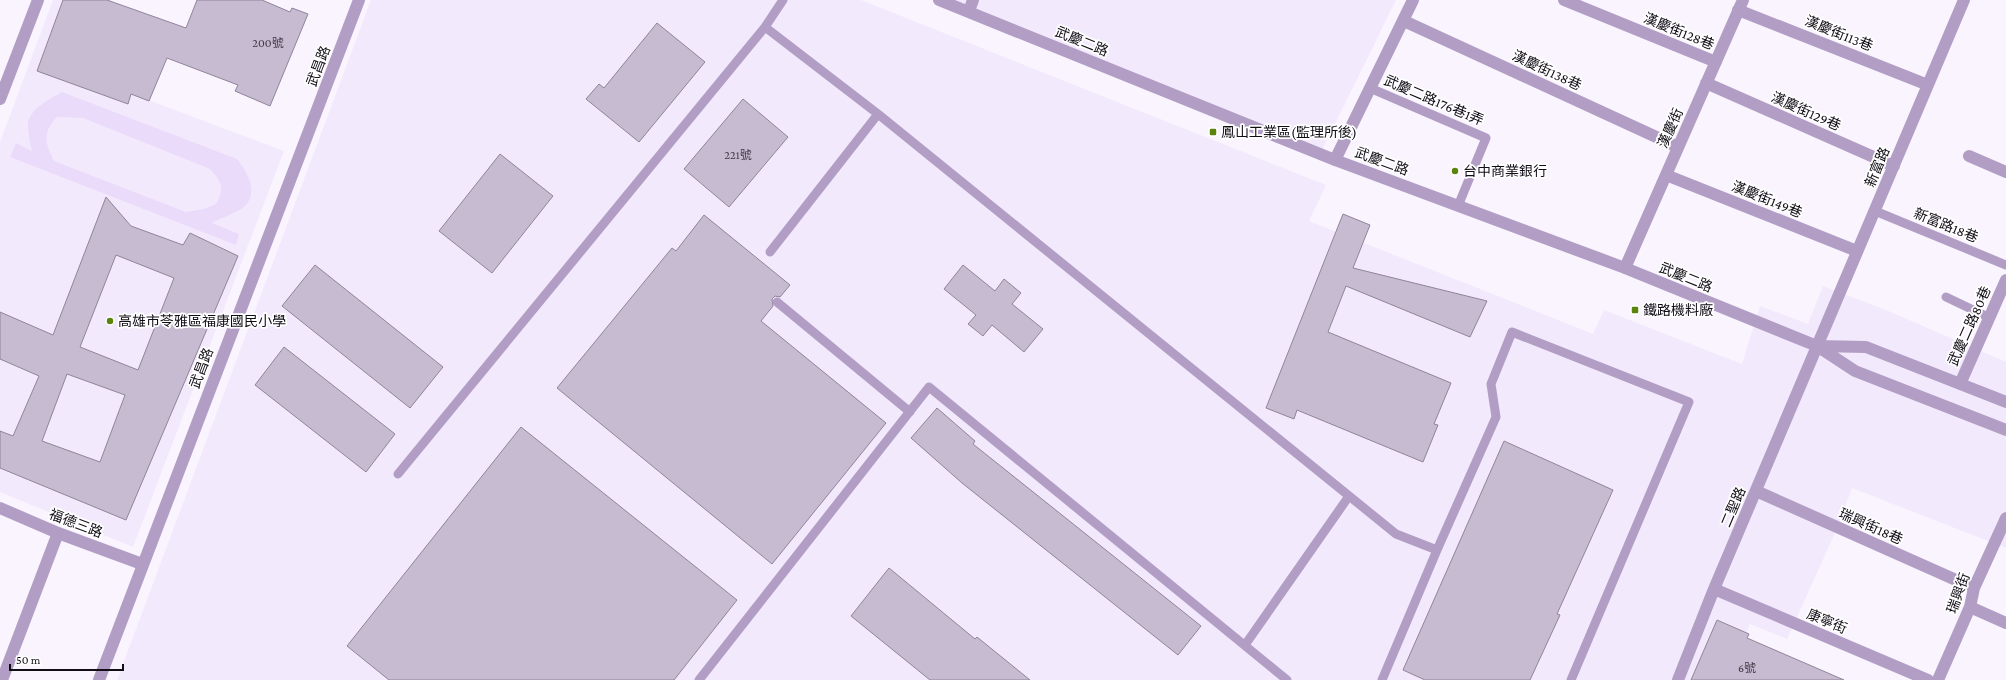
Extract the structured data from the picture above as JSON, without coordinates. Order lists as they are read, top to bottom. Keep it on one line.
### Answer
{"streets":{"street":["漢慶街128巷","漢慶街113巷","武慶二路","武昌路","漢慶街138巷","漢慶街129巷","漢慶街","新富路","漢慶街149巷","武慶二路80巷","二聖路","福德三路","瑞興街18巷","瑞興街","康寧街"],"lane":["武慶二路176巷1弄","新富路18巷"]},"crossings":[["漢慶街128巷","漢慶街"],["漢慶街113巷","漢慶街"],["漢慶街113巷","新富路"],["武慶二路","武慶二路176巷1弄"],["武慶二路","漢慶街"],["武慶二路","新富路"],["武慶二路","武慶二路80巷"],["武慶二路","二聖路"],["武昌路","福德三路"],["漢慶街138巷","漢慶街"],["漢慶街129巷","漢慶街"],["漢慶街129巷","新富路"],["漢慶街","漢慶街149巷"],["新富路","漢慶街149巷"],["新富路","新富路18巷"],["新富路","二聖路"],["二聖路","瑞興街18巷"],["二聖路","康寧街"],["瑞興街18巷","瑞興街"]],"places":{"transit":["鳳山工業區(監理所後)","鐵路機料廠"],"other":["台中商業銀行","高雄市苓雅區福康國民小學"]},"house_numbers":["200號","221號","6號"],"scale_bar":"50 m"}
